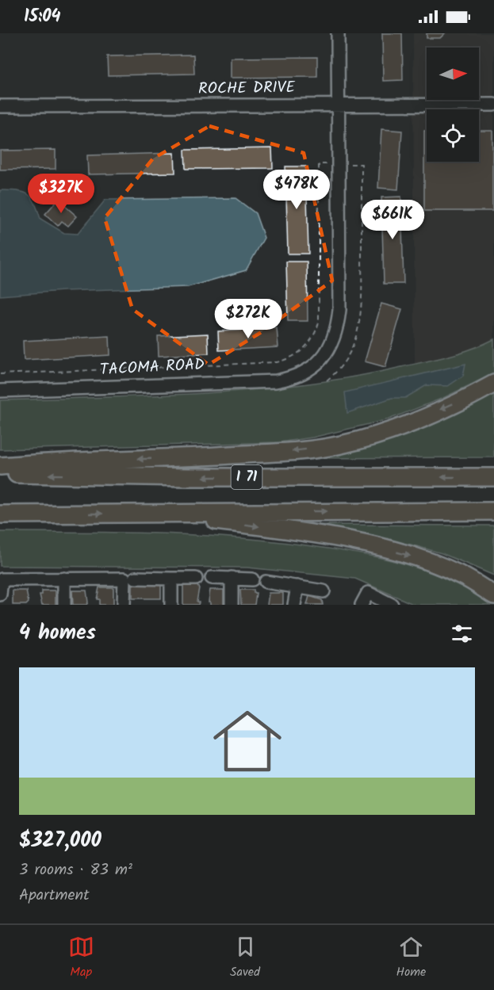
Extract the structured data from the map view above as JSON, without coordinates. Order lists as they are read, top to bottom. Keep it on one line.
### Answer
{"streets":{"highway":["I 71"],"street":["ROCHE DRIVE","TACOMA ROAD"]},"crossings":[["ROCHE DRIVE","TACOMA ROAD"]],"north":"right","page":{"status":"15:04","price":["$478K","$327K","$661K","$272K"],"heading":"4 homes","list":[{"name":"$327,000","note":"3 rooms · 83 m² · Apartment"}],"tabs":["Map","Saved","Home"]}}
